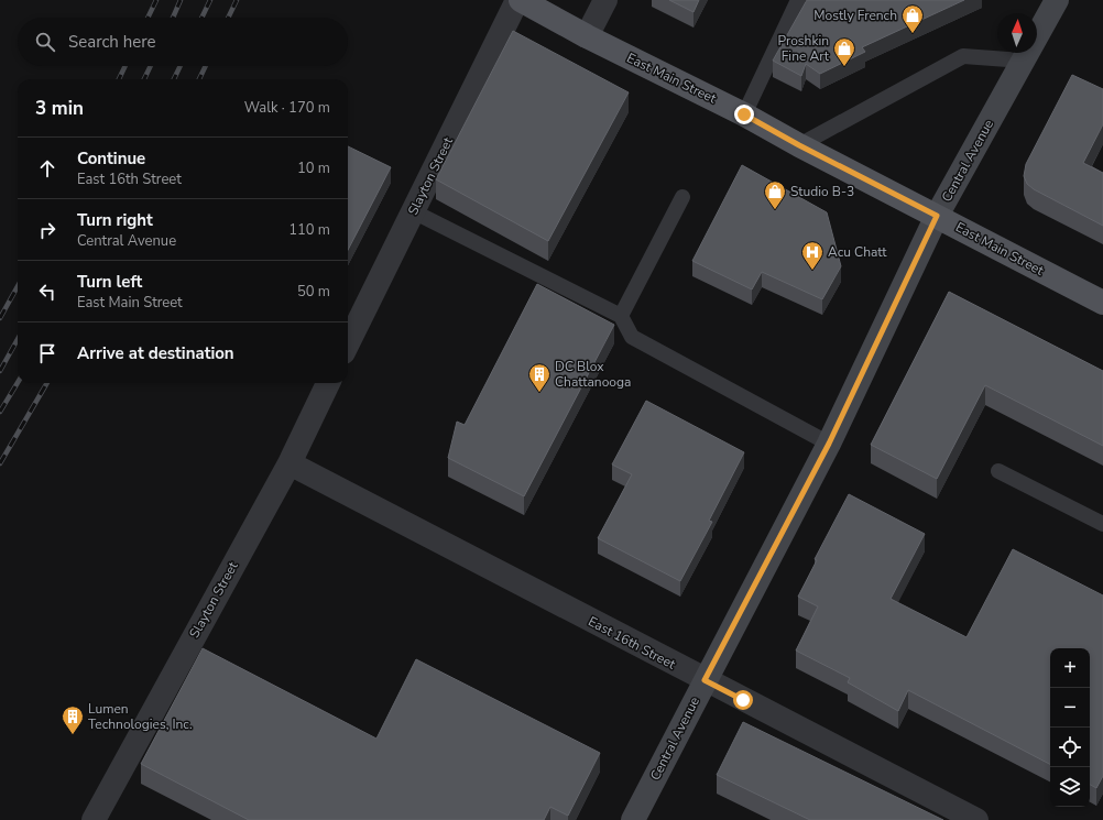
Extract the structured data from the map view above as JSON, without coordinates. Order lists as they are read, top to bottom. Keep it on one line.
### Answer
{"streets":{"main road":["East Main Street","Central Avenue"],"street":["Slayton Street","East 16th Street"]},"crossings":[["East Main Street","Central Avenue"],["Central Avenue","East 16th Street"],["Slayton Street","East 16th Street"]],"places":{"shop":["Mostly French","Proshkin Fine Art","Studio B-3"],"hospital":["Acu Chatt"],"building":["DC Blox Chattanooga","Lumen Technologies, Inc."]},"north":"top","page":{"search":"Search here","heading":["3 min","Walk · 170 m"],"list":[["Continue","East 16th Street","10 m"],["Turn right","Central Avenue","110 m"],["Turn left","East Main Street","50 m"],"Arrive at destination"],"map_buttons":["+","−"]}}
